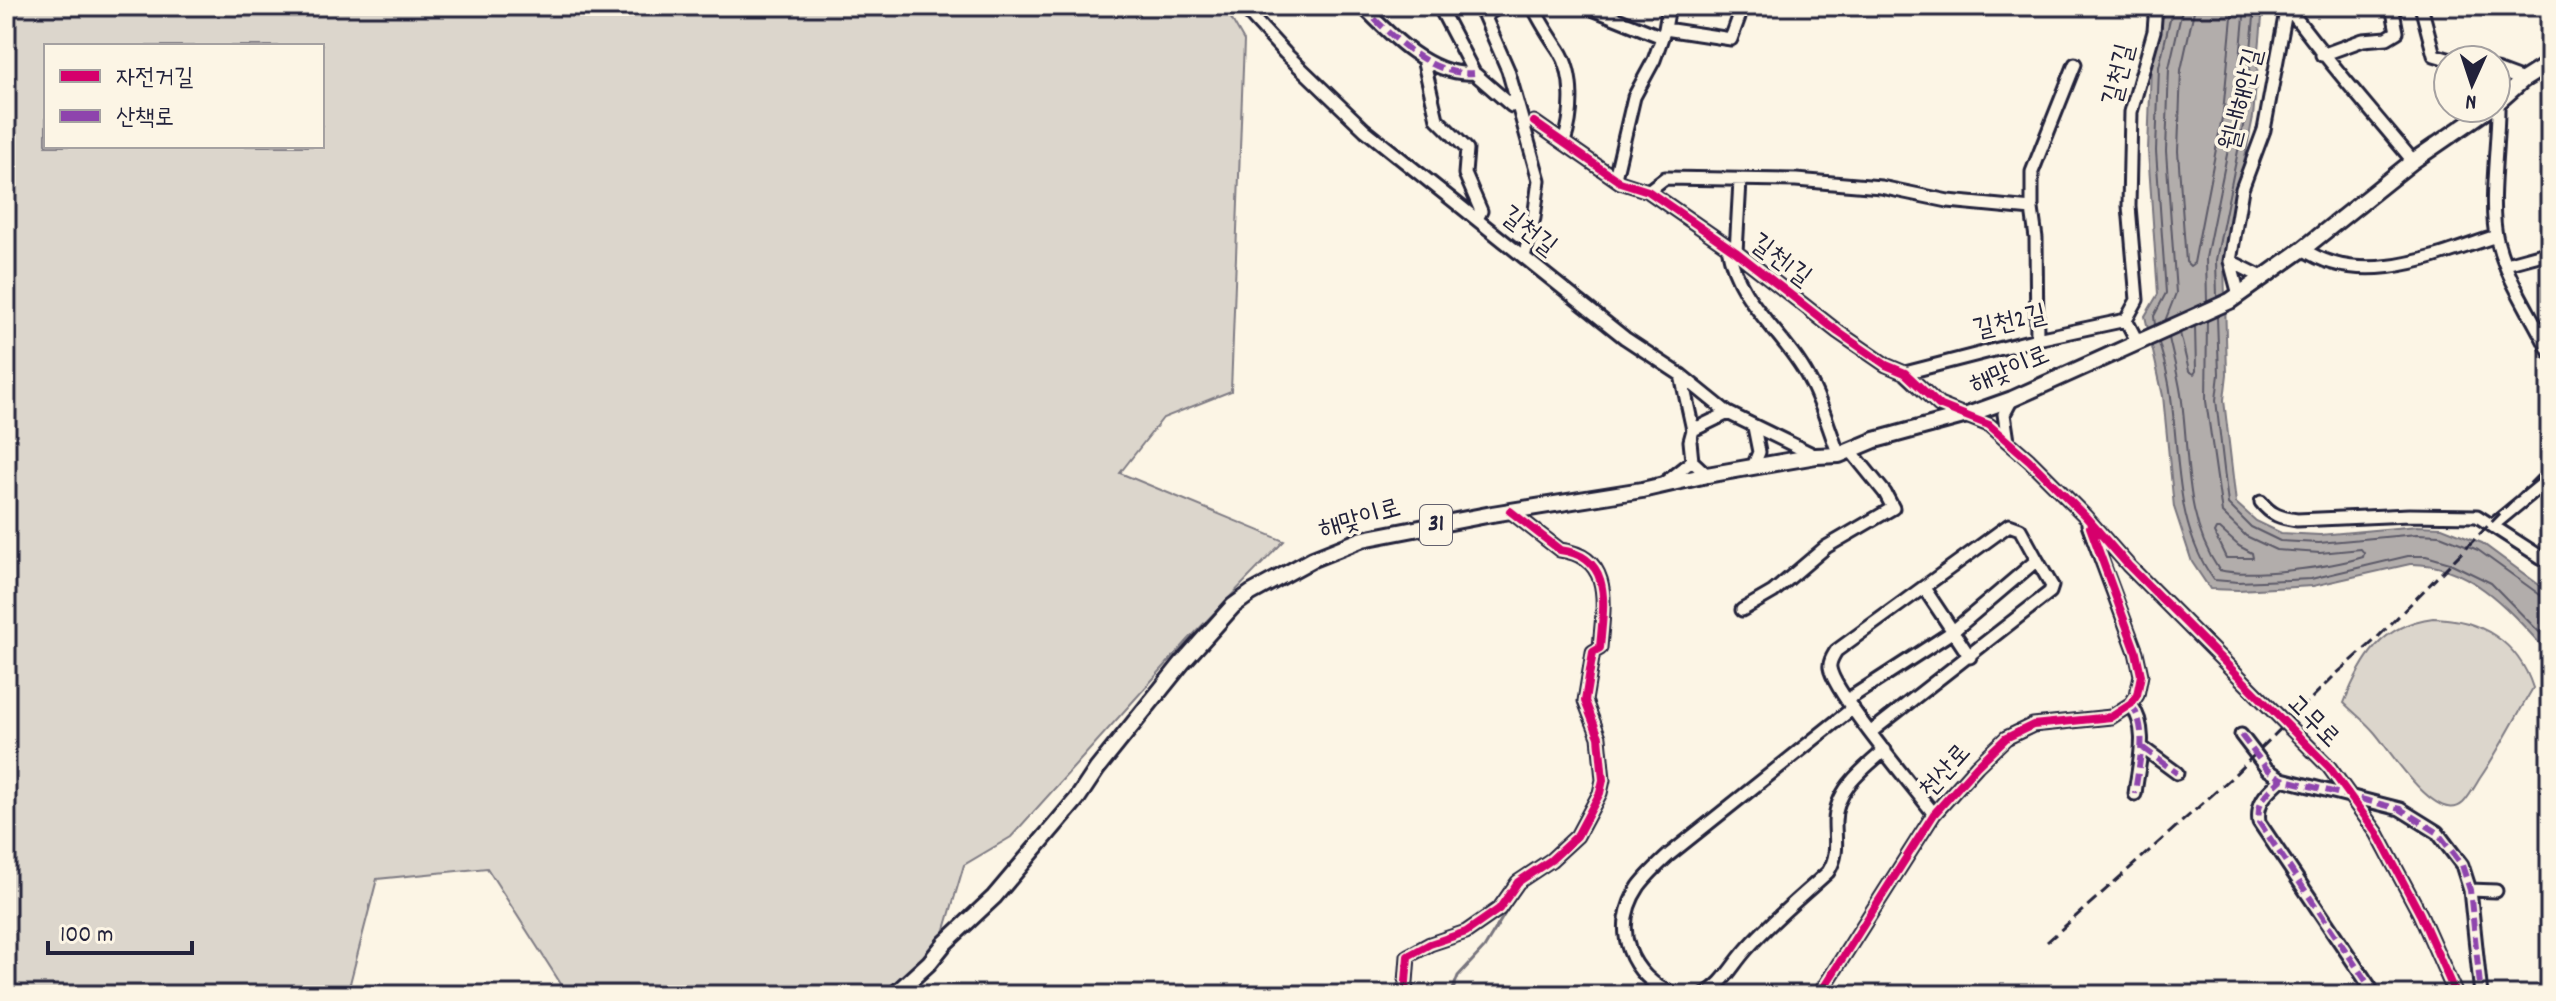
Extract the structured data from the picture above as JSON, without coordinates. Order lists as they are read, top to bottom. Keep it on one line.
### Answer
{"streets":{"main road":["해맞이로","31"],"street":["길천길","월내해안길","길천1길","길천2길","고무로","천산로"]},"crossings":[["길천길","길천2길"],["길천길","해맞이로"],["길천1길","길천2길"],["길천1길","해맞이로"],["해맞이로","31"]],"legend":["자전거길","산책로"],"scale_bar":"100 m","north":"bottom"}
